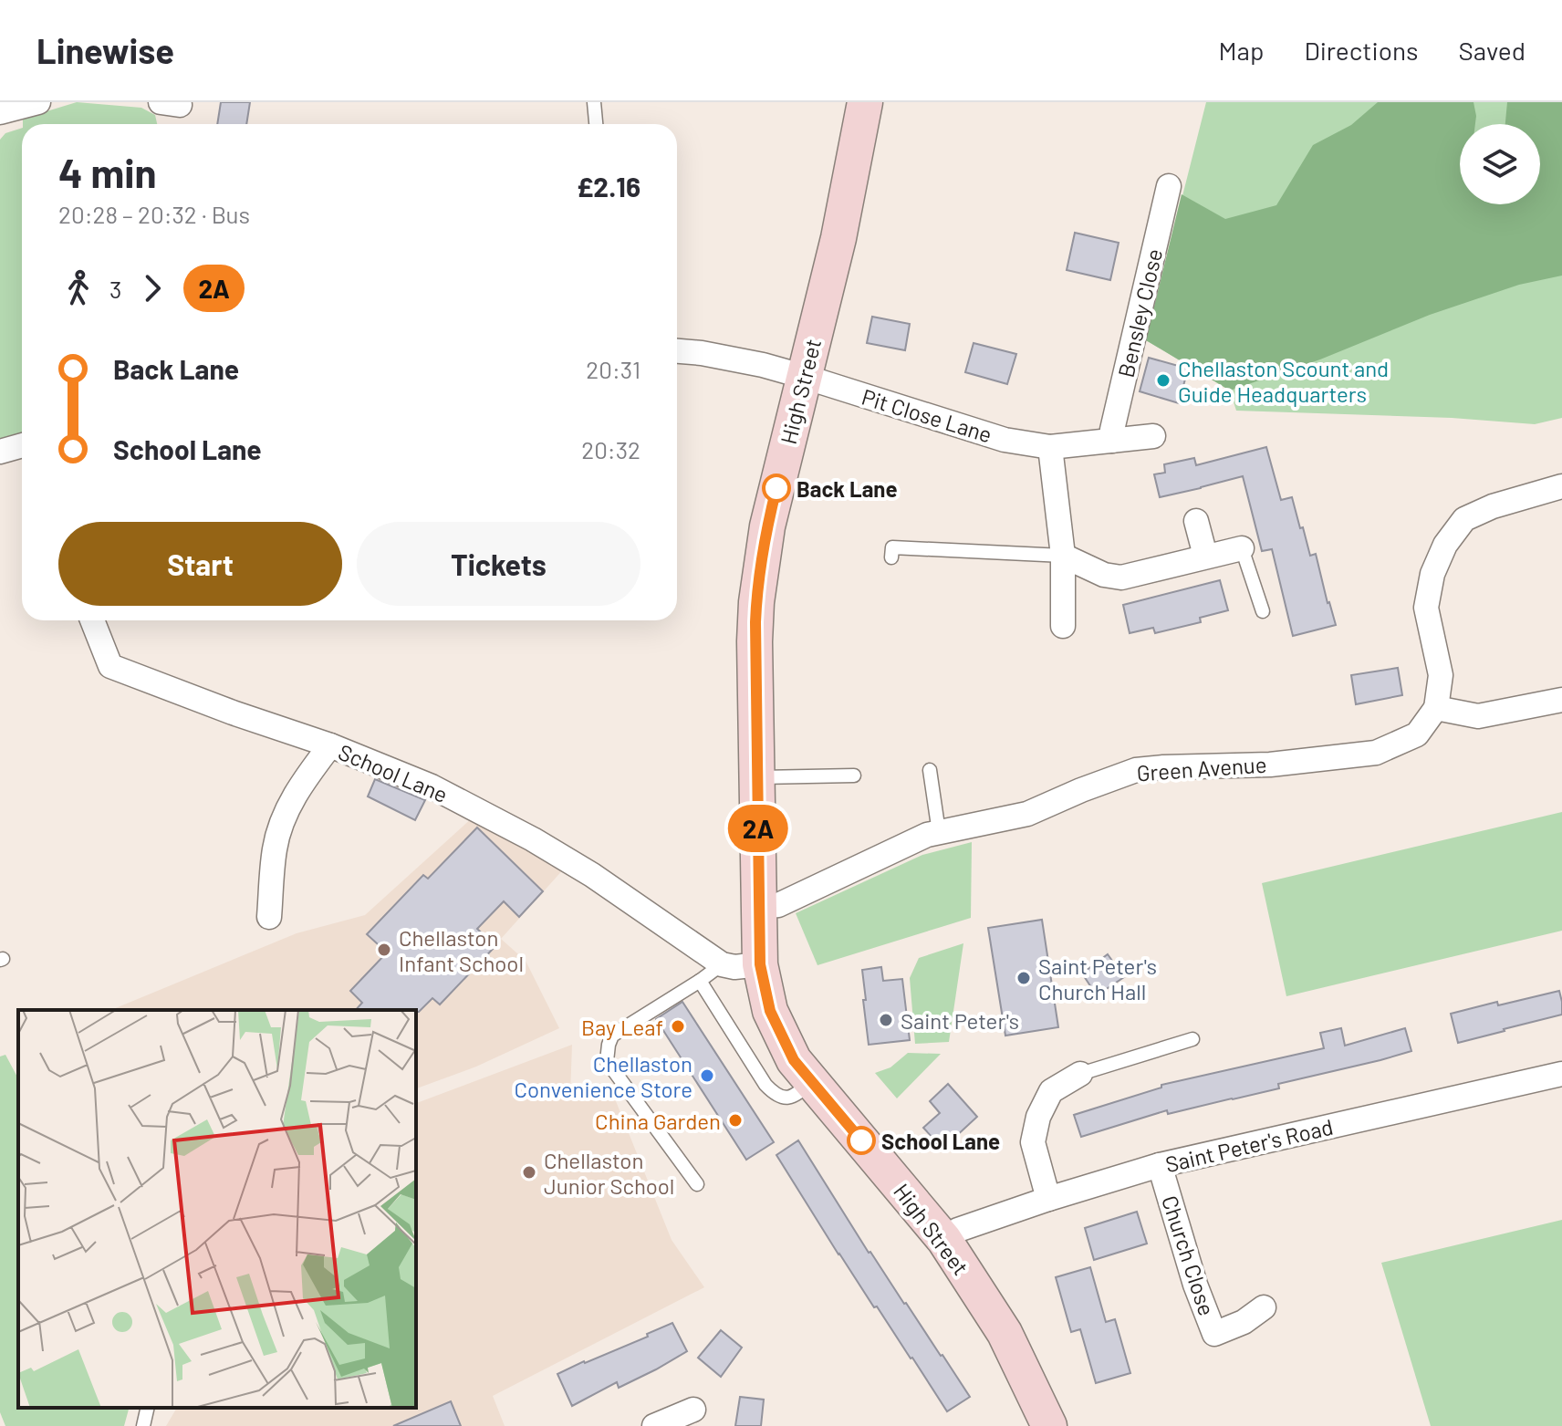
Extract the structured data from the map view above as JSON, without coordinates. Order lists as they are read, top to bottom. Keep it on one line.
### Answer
{"streets":{"street":["Bensley Close","High Street","Pit Close Lane","Green Avenue","School Lane","Saint Peter's Road","Church Close"]},"crossings":[["Bensley Close","Pit Close Lane"],["High Street","Pit Close Lane"],["High Street","Green Avenue"],["High Street","Saint Peter's Road"],["Saint Peter's Road","Church Close"]],"places":["Chellaston Scount and Guide Headquarters","Back Lane","Chellaston Infant School","Saint Peter's Church Hall","Saint Peter's","Bay Leaf","Chellaston Convenience Store","China Garden","School Lane","Chellaston Junior School"],"lines":["bus line 2A"],"page":{"header":"Linewise","nav":["Map","Directions","Saved"],"on_map":"2A","heading":["4 min","20:28 – 20:32 · Bus","£2.16"],"legs":["3","2A"],"list":[{"name":"Back Lane","value":"20:31"},{"name":"School Lane","value":"20:32"}],"buttons":["Start","Tickets"]}}
